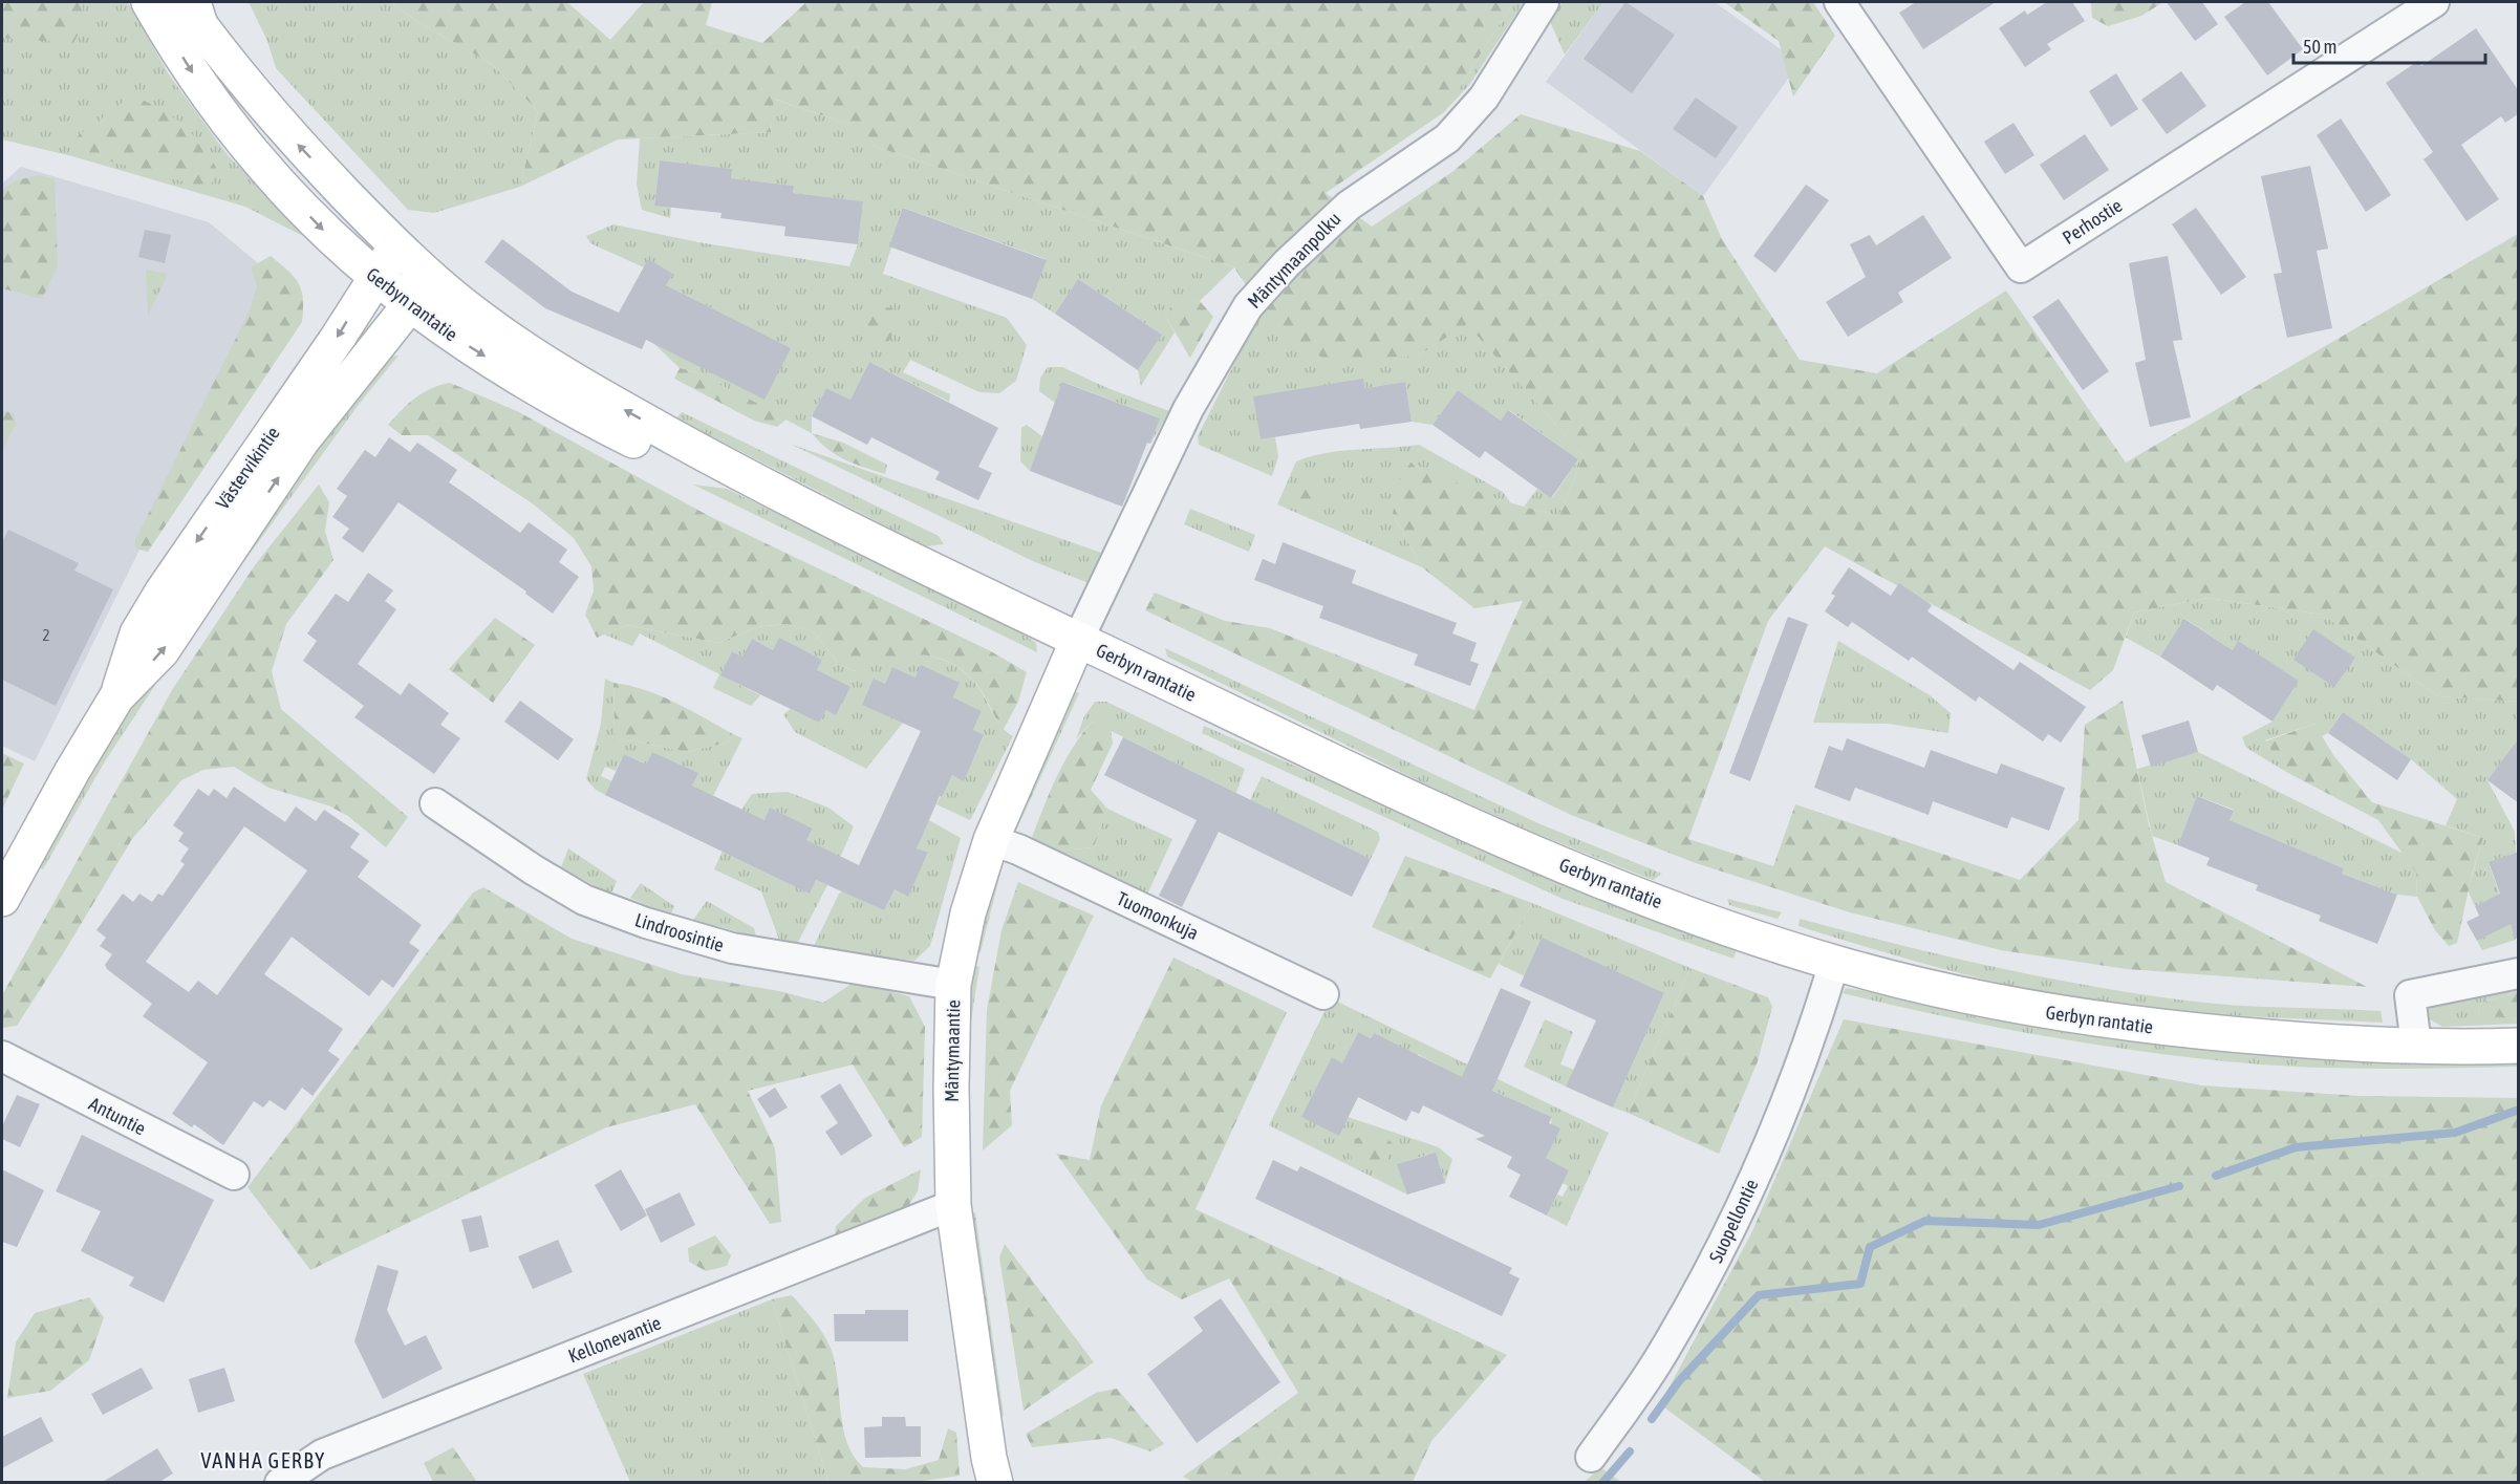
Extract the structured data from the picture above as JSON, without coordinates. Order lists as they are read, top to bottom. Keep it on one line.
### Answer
{"streets":{"main road":["Gerbyn rantatie","Västervikintie","Mäntymaantie"],"street":["Perhostie","Mäntymaanpolku","Tuomonkuja","Lindroosintie","Antuntie","Suopellontie","Kellonevantie"]},"crossings":[["Mäntymaanpolku","Gerbyn rantatie"],["Mäntymaanpolku","Mäntymaantie"],["Gerbyn rantatie","Västervikintie"],["Gerbyn rantatie","Mäntymaantie"],["Gerbyn rantatie","Suopellontie"],["Tuomonkuja","Mäntymaantie"],["Lindroosintie","Mäntymaantie"],["Mäntymaantie","Kellonevantie"]],"districts":["VANHA GERBY"],"house_numbers":["2"],"scale_bar":"50 m"}
